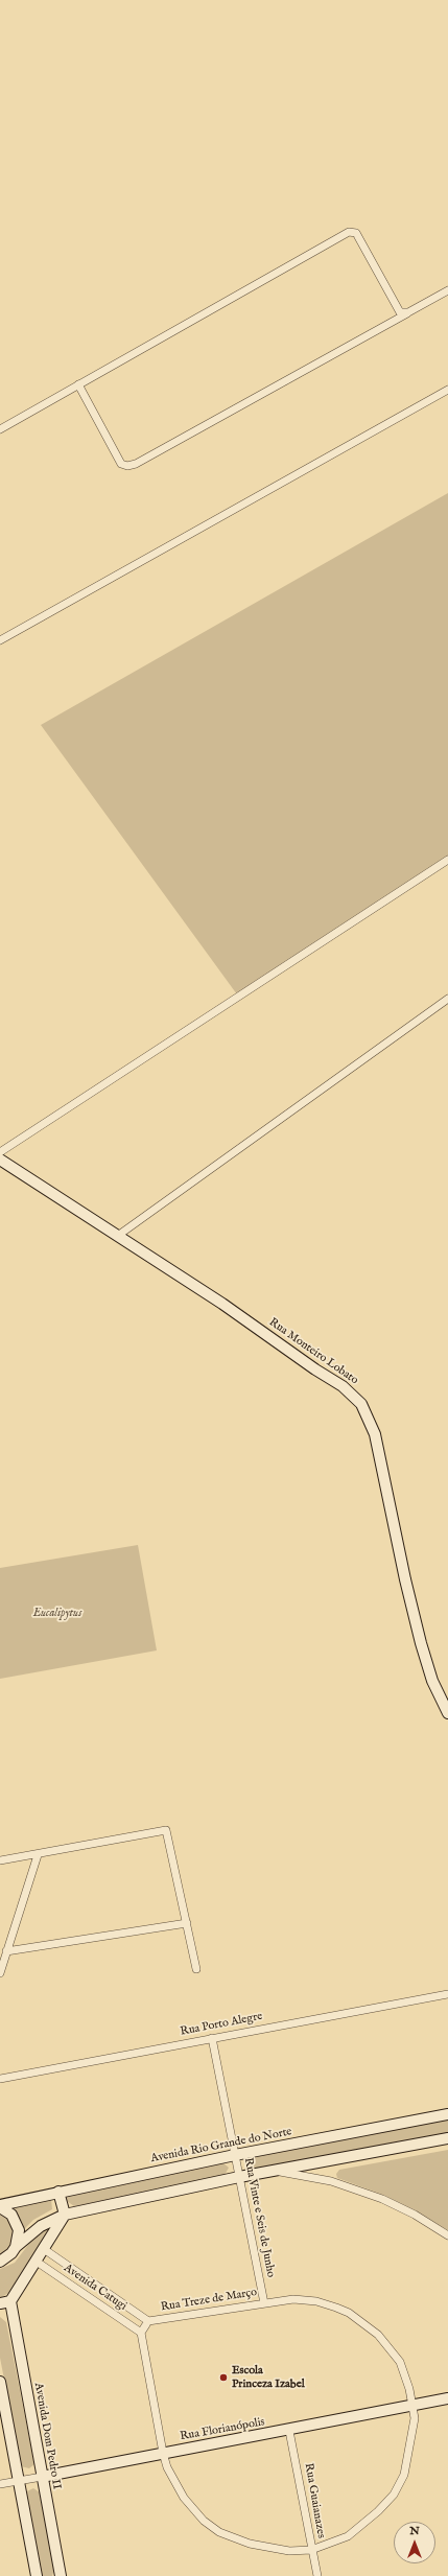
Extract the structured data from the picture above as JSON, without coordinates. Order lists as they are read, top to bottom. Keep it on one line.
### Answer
{"streets":{"street":["Rua Monteiro Lobato","Rua Porto Alegre","Avenida Rio Grande do Norte","Rua Vinte e Seis de Junho","Avenida Catugi","Rua Treze de Março","Rua Florianópolis","Avenida Dom Pedro II","Rua Guaianazes"]},"crossings":[["Rua Porto Alegre","Rua Vinte e Seis de Junho"],["Avenida Rio Grande do Norte","Rua Vinte e Seis de Junho"],["Rua Vinte e Seis de Junho","Rua Treze de Março"],["Avenida Catugi","Rua Treze de Março"],["Rua Treze de Março","Rua Florianópolis"],["Rua Treze de Março","Rua Guaianazes"],["Rua Florianópolis","Avenida Dom Pedro II"],["Rua Florianópolis","Rua Guaianazes"]],"parks":["Eucalipytus"],"places":["Escola Princeza Izabel"],"north":"top"}
